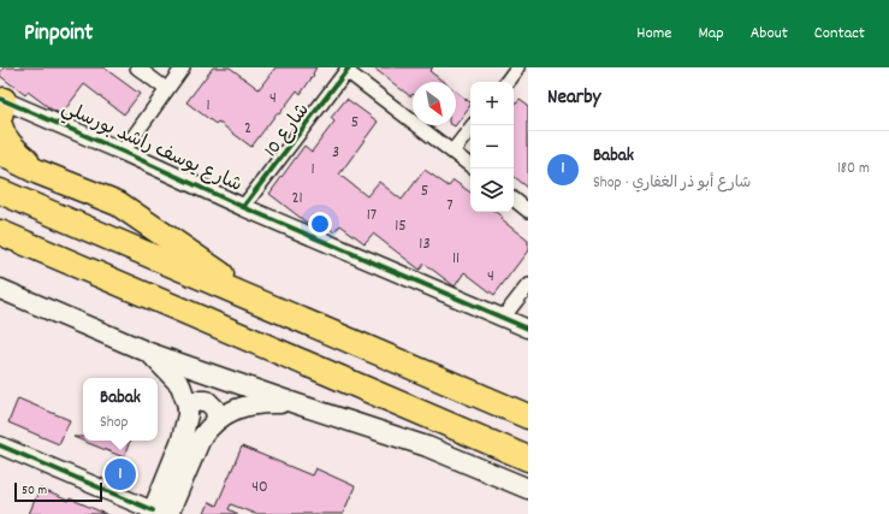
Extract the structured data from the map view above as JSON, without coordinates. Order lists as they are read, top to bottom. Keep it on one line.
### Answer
{"streets":{"street":["شارع 10","شارع يوسف راشد بورسلي"]},"crossings":[["شارع 10","شارع يوسف راشد بورسلي"]],"house_numbers":["4","1","5","2","3","1","5","21","7","17","15","13","11","4","40"],"scale_bar":"50 m","north":"bottom right","page":{"header":"Pinpoint","nav":["Home","Map","About","Contact"],"heading":"Nearby","map_buttons":["+","−"],"list":[{"mark":"1","name":"Babak","note":"Shop · شارع أبو ذر الغفاري","value":"180 m"}],"popup":["Babak","Shop"],"pins":"1","scale":"50 m"}}
